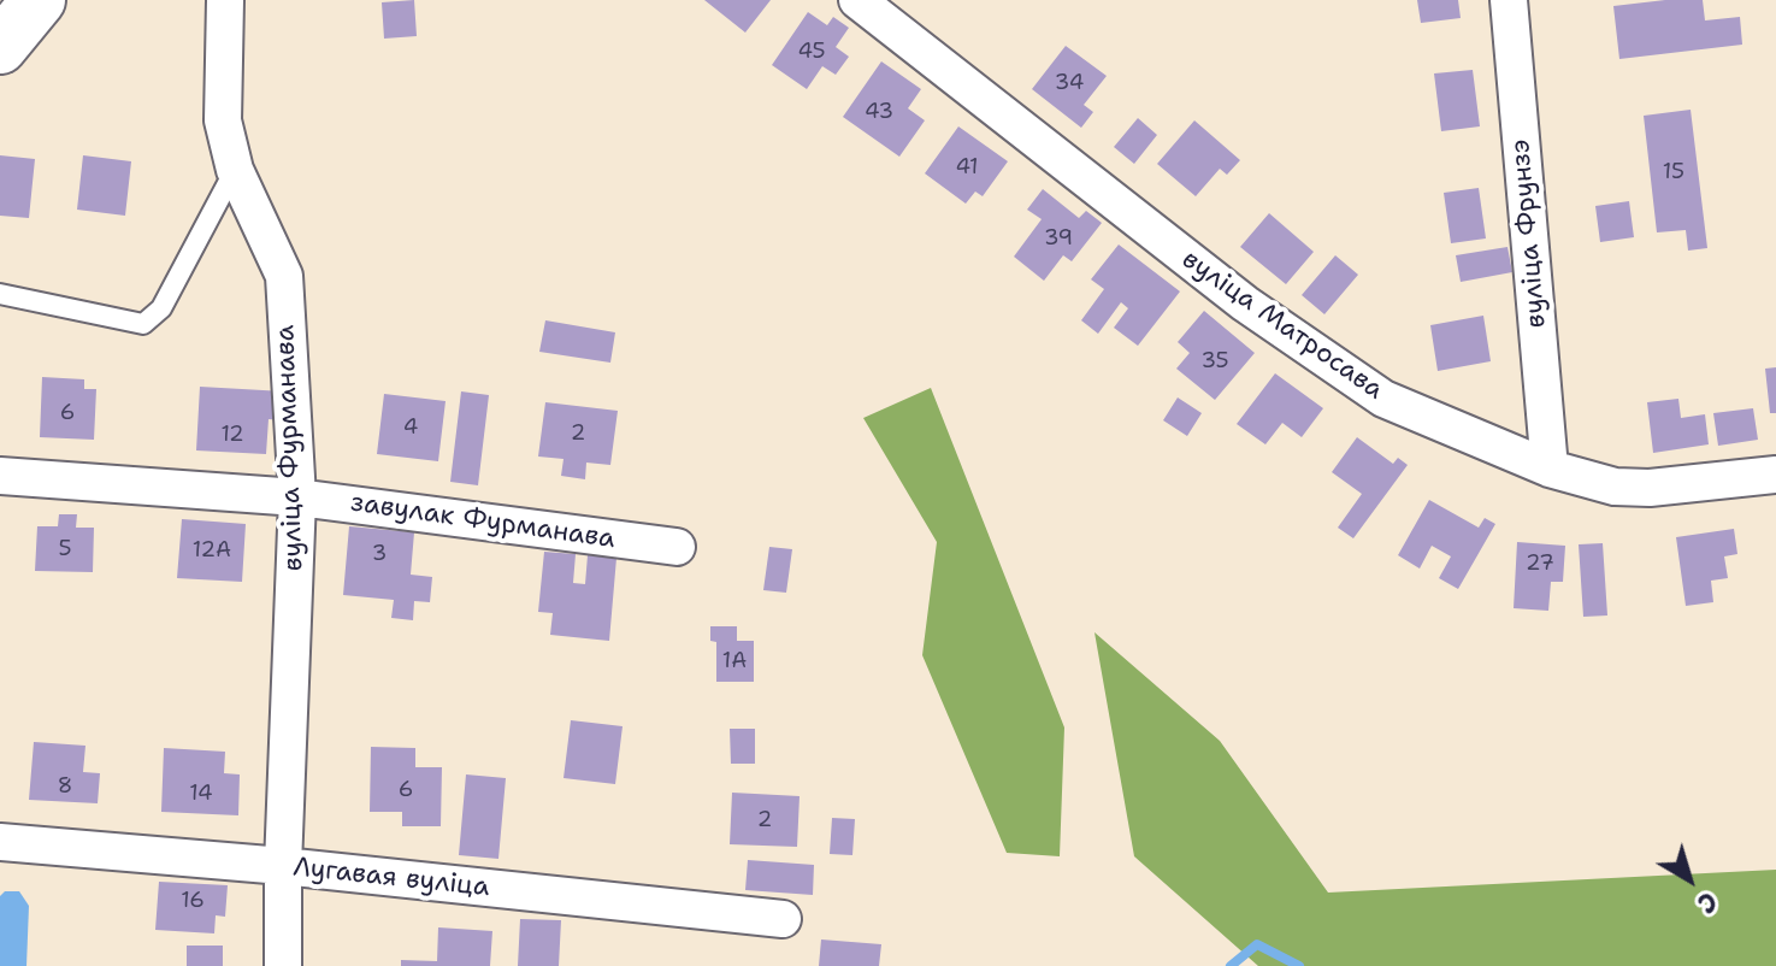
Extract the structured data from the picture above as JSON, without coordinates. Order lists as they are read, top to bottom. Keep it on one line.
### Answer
{"streets":{"street":["вуліца Фрунзэ","вуліца Матросава","вуліца Фурманава","завулак Фурманава","Лугавая вуліца"]},"crossings":[["вуліца Фрунзэ","вуліца Матросава"],["вуліца Фурманава","завулак Фурманава"],["вуліца Фурманава","Лугавая вуліца"]],"house_numbers":["45","34","43","41","15","39","35","6","4","2","12","5","12А","3","27","1А","8","6","14","2","16"],"north":"bottom right"}
